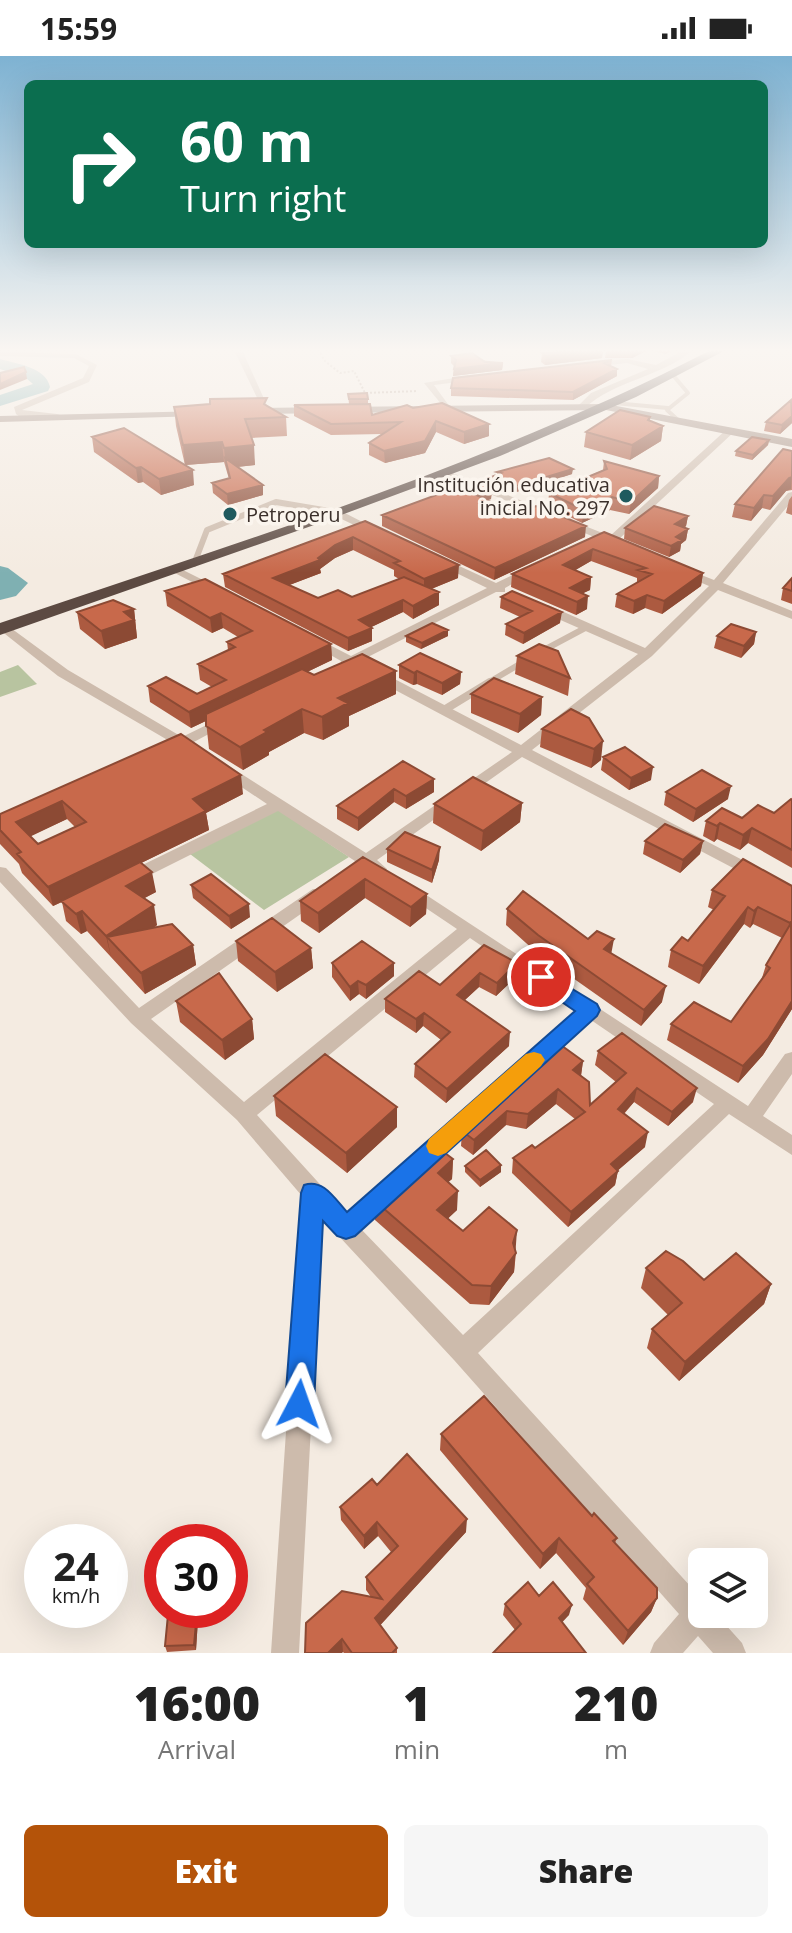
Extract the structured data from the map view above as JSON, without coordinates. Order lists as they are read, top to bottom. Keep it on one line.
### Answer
{"places":["Institución educativa inicial No. 297","Petroperu"],"page":{"status":"15:59","turn":["60 m","Turn right"],"speed":"24 km/h","limit":"30","eta":["16:00","Arrival","1","min","210","m"],"buttons":["Exit","Share"]}}
